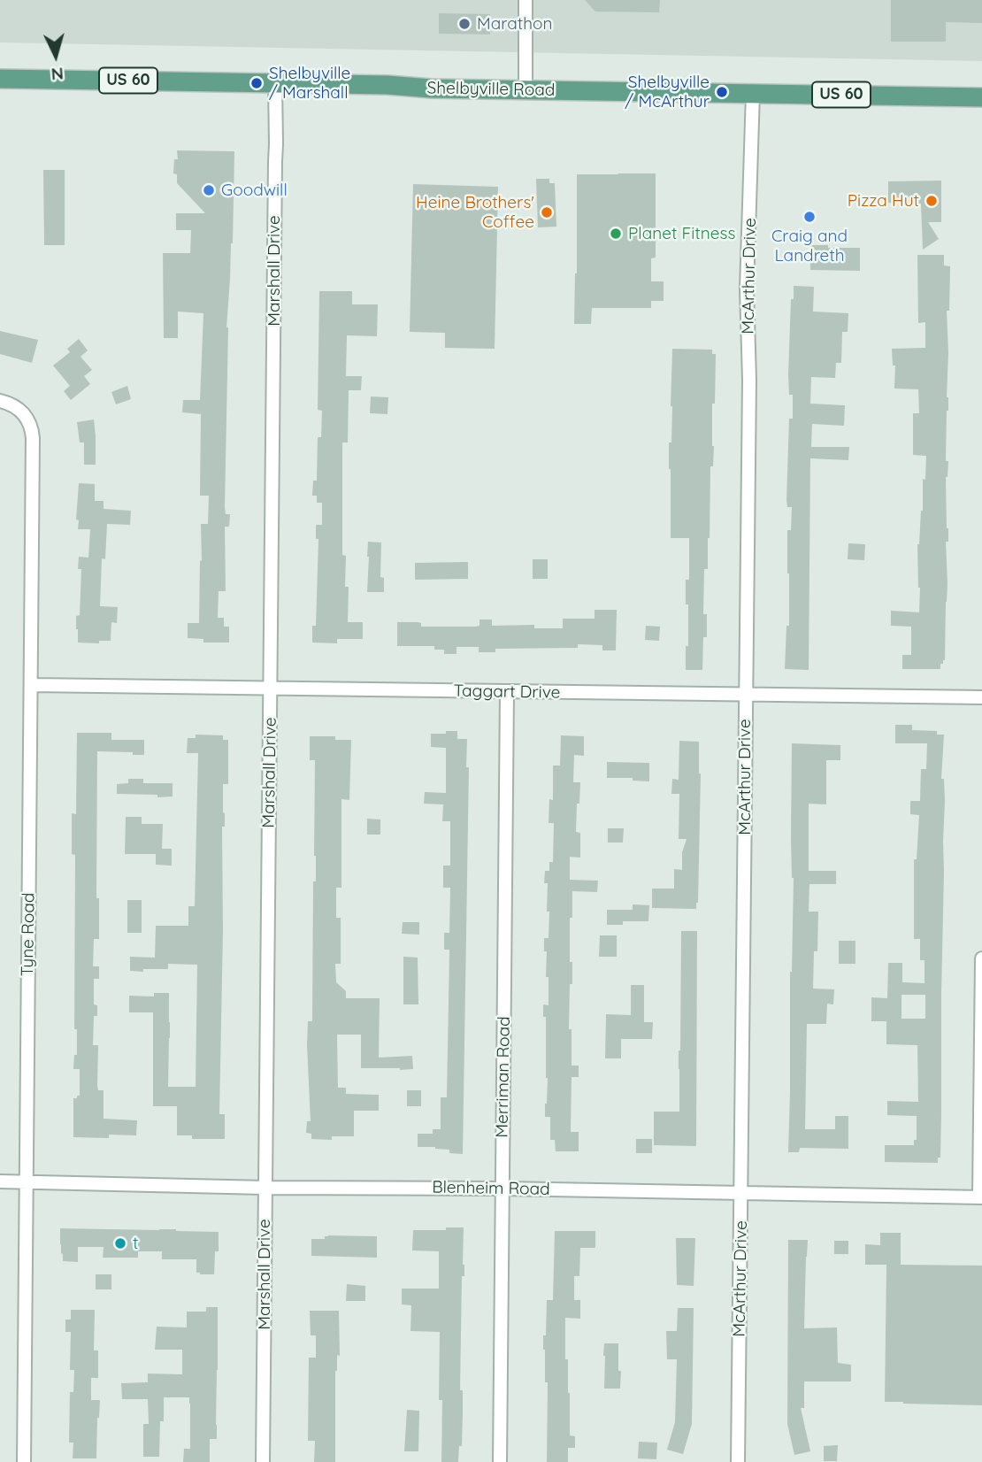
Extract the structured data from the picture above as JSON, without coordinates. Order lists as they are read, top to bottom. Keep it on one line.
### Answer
{"streets":{"main road":["US 60","Shelbyville Road"],"street":["Marshall Drive","McArthur Drive","Taggart Drive","Tyne Road","Merriman Road","Blenheim Road"]},"crossings":[["Shelbyville Road","Marshall Drive"],["Shelbyville Road","McArthur Drive"],["Marshall Drive","Taggart Drive"],["Marshall Drive","Blenheim Road"],["McArthur Drive","Taggart Drive"],["McArthur Drive","Blenheim Road"],["Taggart Drive","Tyne Road"],["Taggart Drive","Merriman Road"],["Tyne Road","Blenheim Road"],["Merriman Road","Blenheim Road"]],"places":["Marathon","Shelbyville / Marshall","Shelbyville / McArthur","Goodwill","Pizza Hut","Heine Brothers' Coffee","Craig and Landreth","Planet Fitness","t"],"north":"bottom"}
